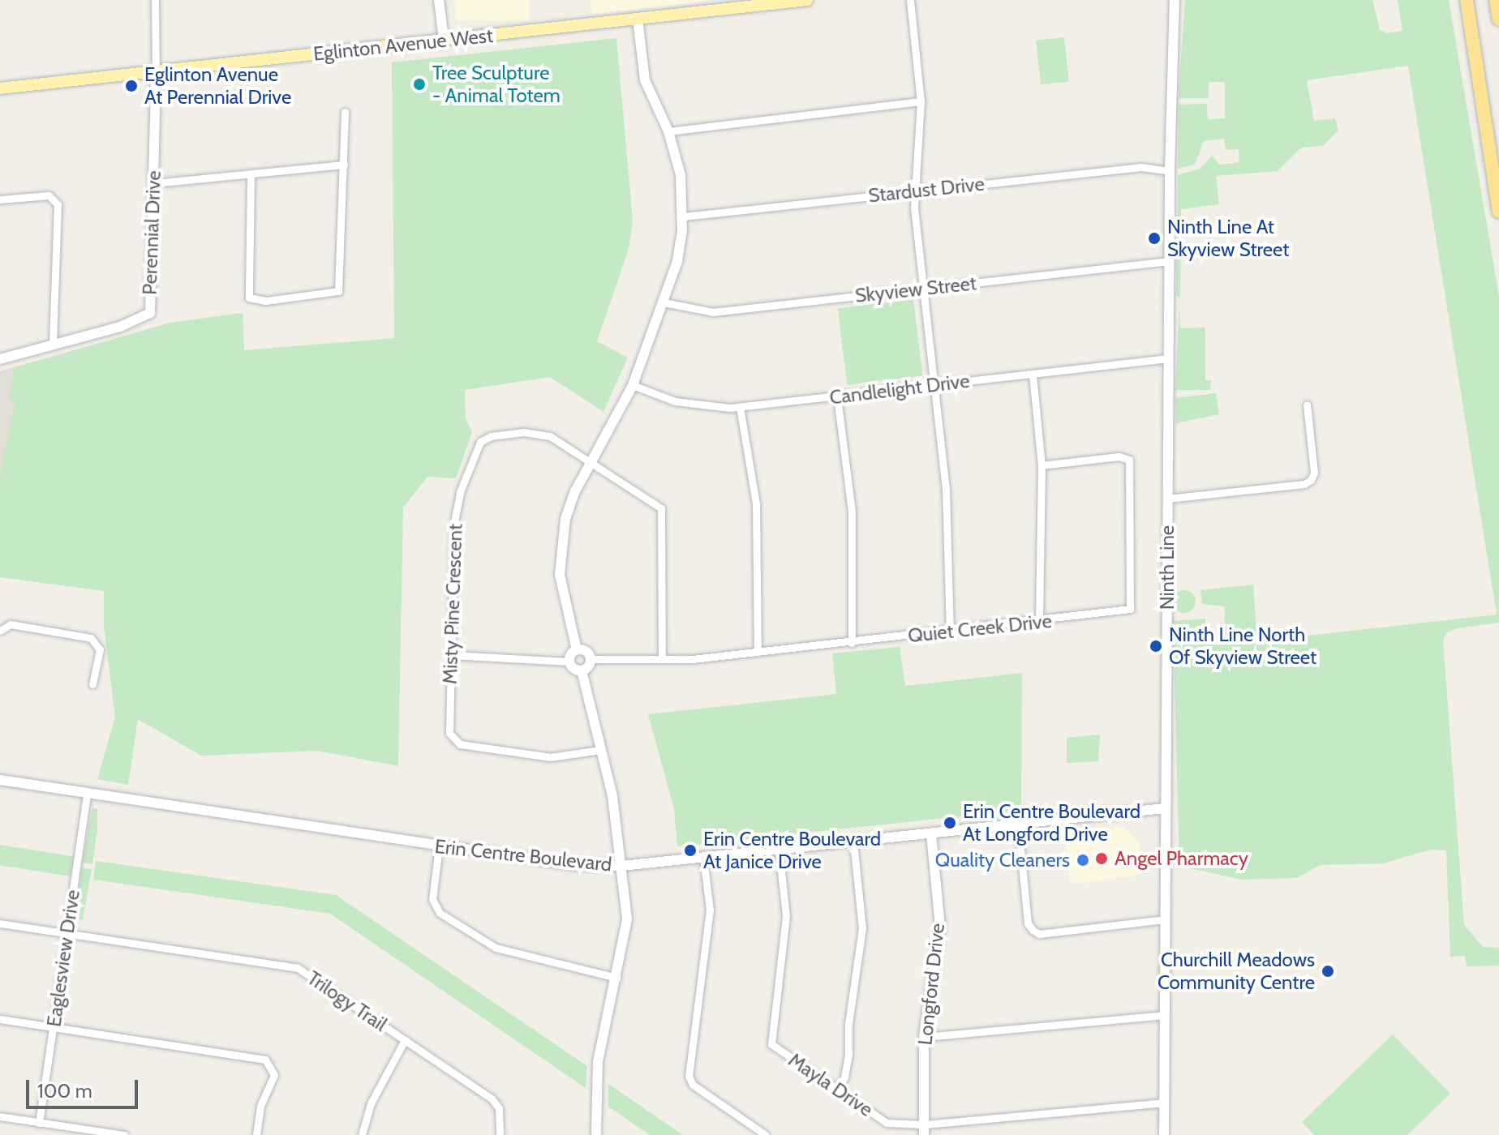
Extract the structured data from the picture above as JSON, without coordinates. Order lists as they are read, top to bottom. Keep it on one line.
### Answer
{"streets":{"main road":["Eglinton Avenue West"],"street":["Stardust Drive","Perennial Drive","Skyview Street","Candlelight Drive","Ninth Line","Misty Pine Crescent","Quiet Creek Drive","Erin Centre Boulevard","Eaglesview Drive","Longford Drive","Trilogy Trail","Mayla Drive"]},"crossings":[["Eglinton Avenue West","Perennial Drive"],["Stardust Drive","Ninth Line"],["Skyview Street","Ninth Line"],["Candlelight Drive","Ninth Line"],["Ninth Line","Erin Centre Boulevard"],["Ninth Line","Mayla Drive"],["Erin Centre Boulevard","Eaglesview Drive"],["Erin Centre Boulevard","Longford Drive"],["Erin Centre Boulevard","Mayla Drive"],["Eaglesview Drive","Trilogy Trail"],["Longford Drive","Mayla Drive"]],"places":["Tree Sculpture - Animal Totem","Eglinton Avenue At Perennial Drive","Ninth Line At Skyview Street","Ninth Line North Of Skyview Street","Erin Centre Boulevard At Longford Drive","Erin Centre Boulevard At Janice Drive","Angel Pharmacy","Quality Cleaners","Churchill Meadows Community Centre"],"scale_bar":"100 m"}
